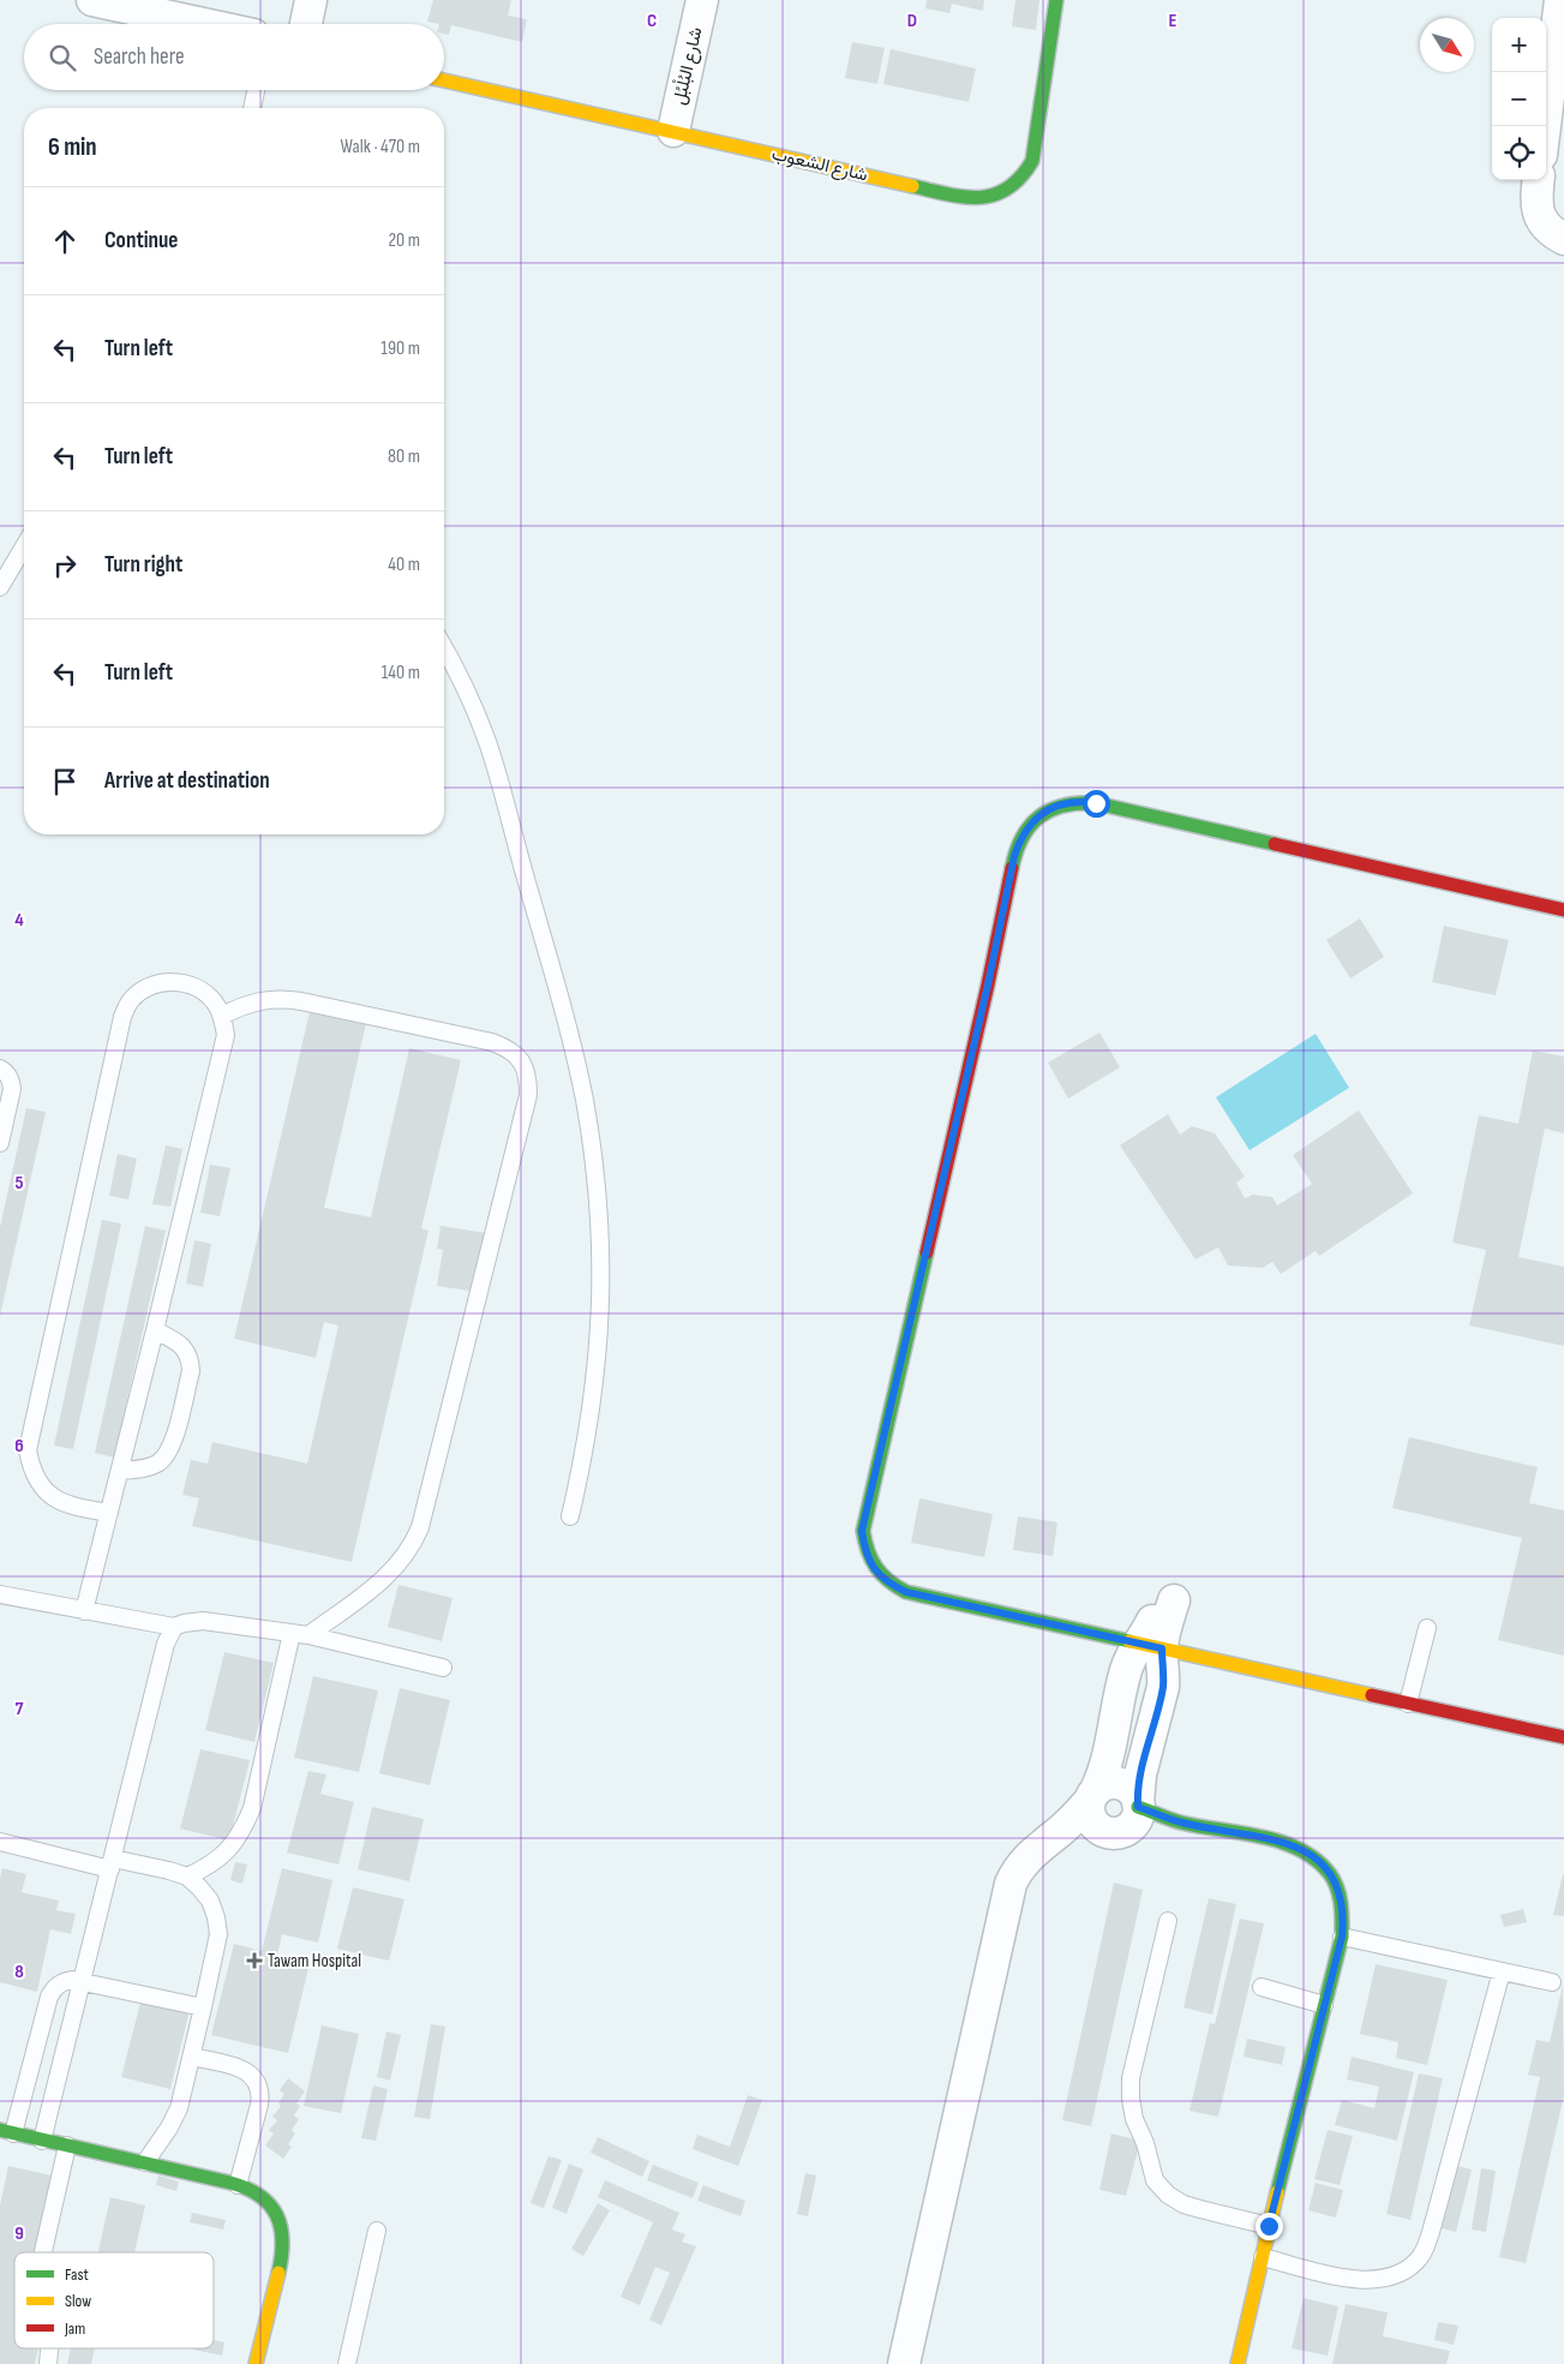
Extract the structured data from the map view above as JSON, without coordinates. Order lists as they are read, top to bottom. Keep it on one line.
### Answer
{"streets":{"street":["شارع البُلْبُل","شارع الشعوب"]},"crossings":[["شارع البُلْبُل","شارع الشعوب"]],"places":{"health":["Tawam Hospital"]},"legend":["Fast","Slow","Jam"],"north":"bottom right","page":{"map_buttons":["+","−"],"search":"Search here","heading":["6 min","Walk · 470 m"],"list":[["Continue","20 m"],["Turn left","190 m"],["Turn left","80 m"],["Turn right","40 m"],["Turn left","140 m"],"Arrive at destination"]},"grid":{"columns":["C","D","E"],"rows":["4","5","6","7","8","9"]}}
